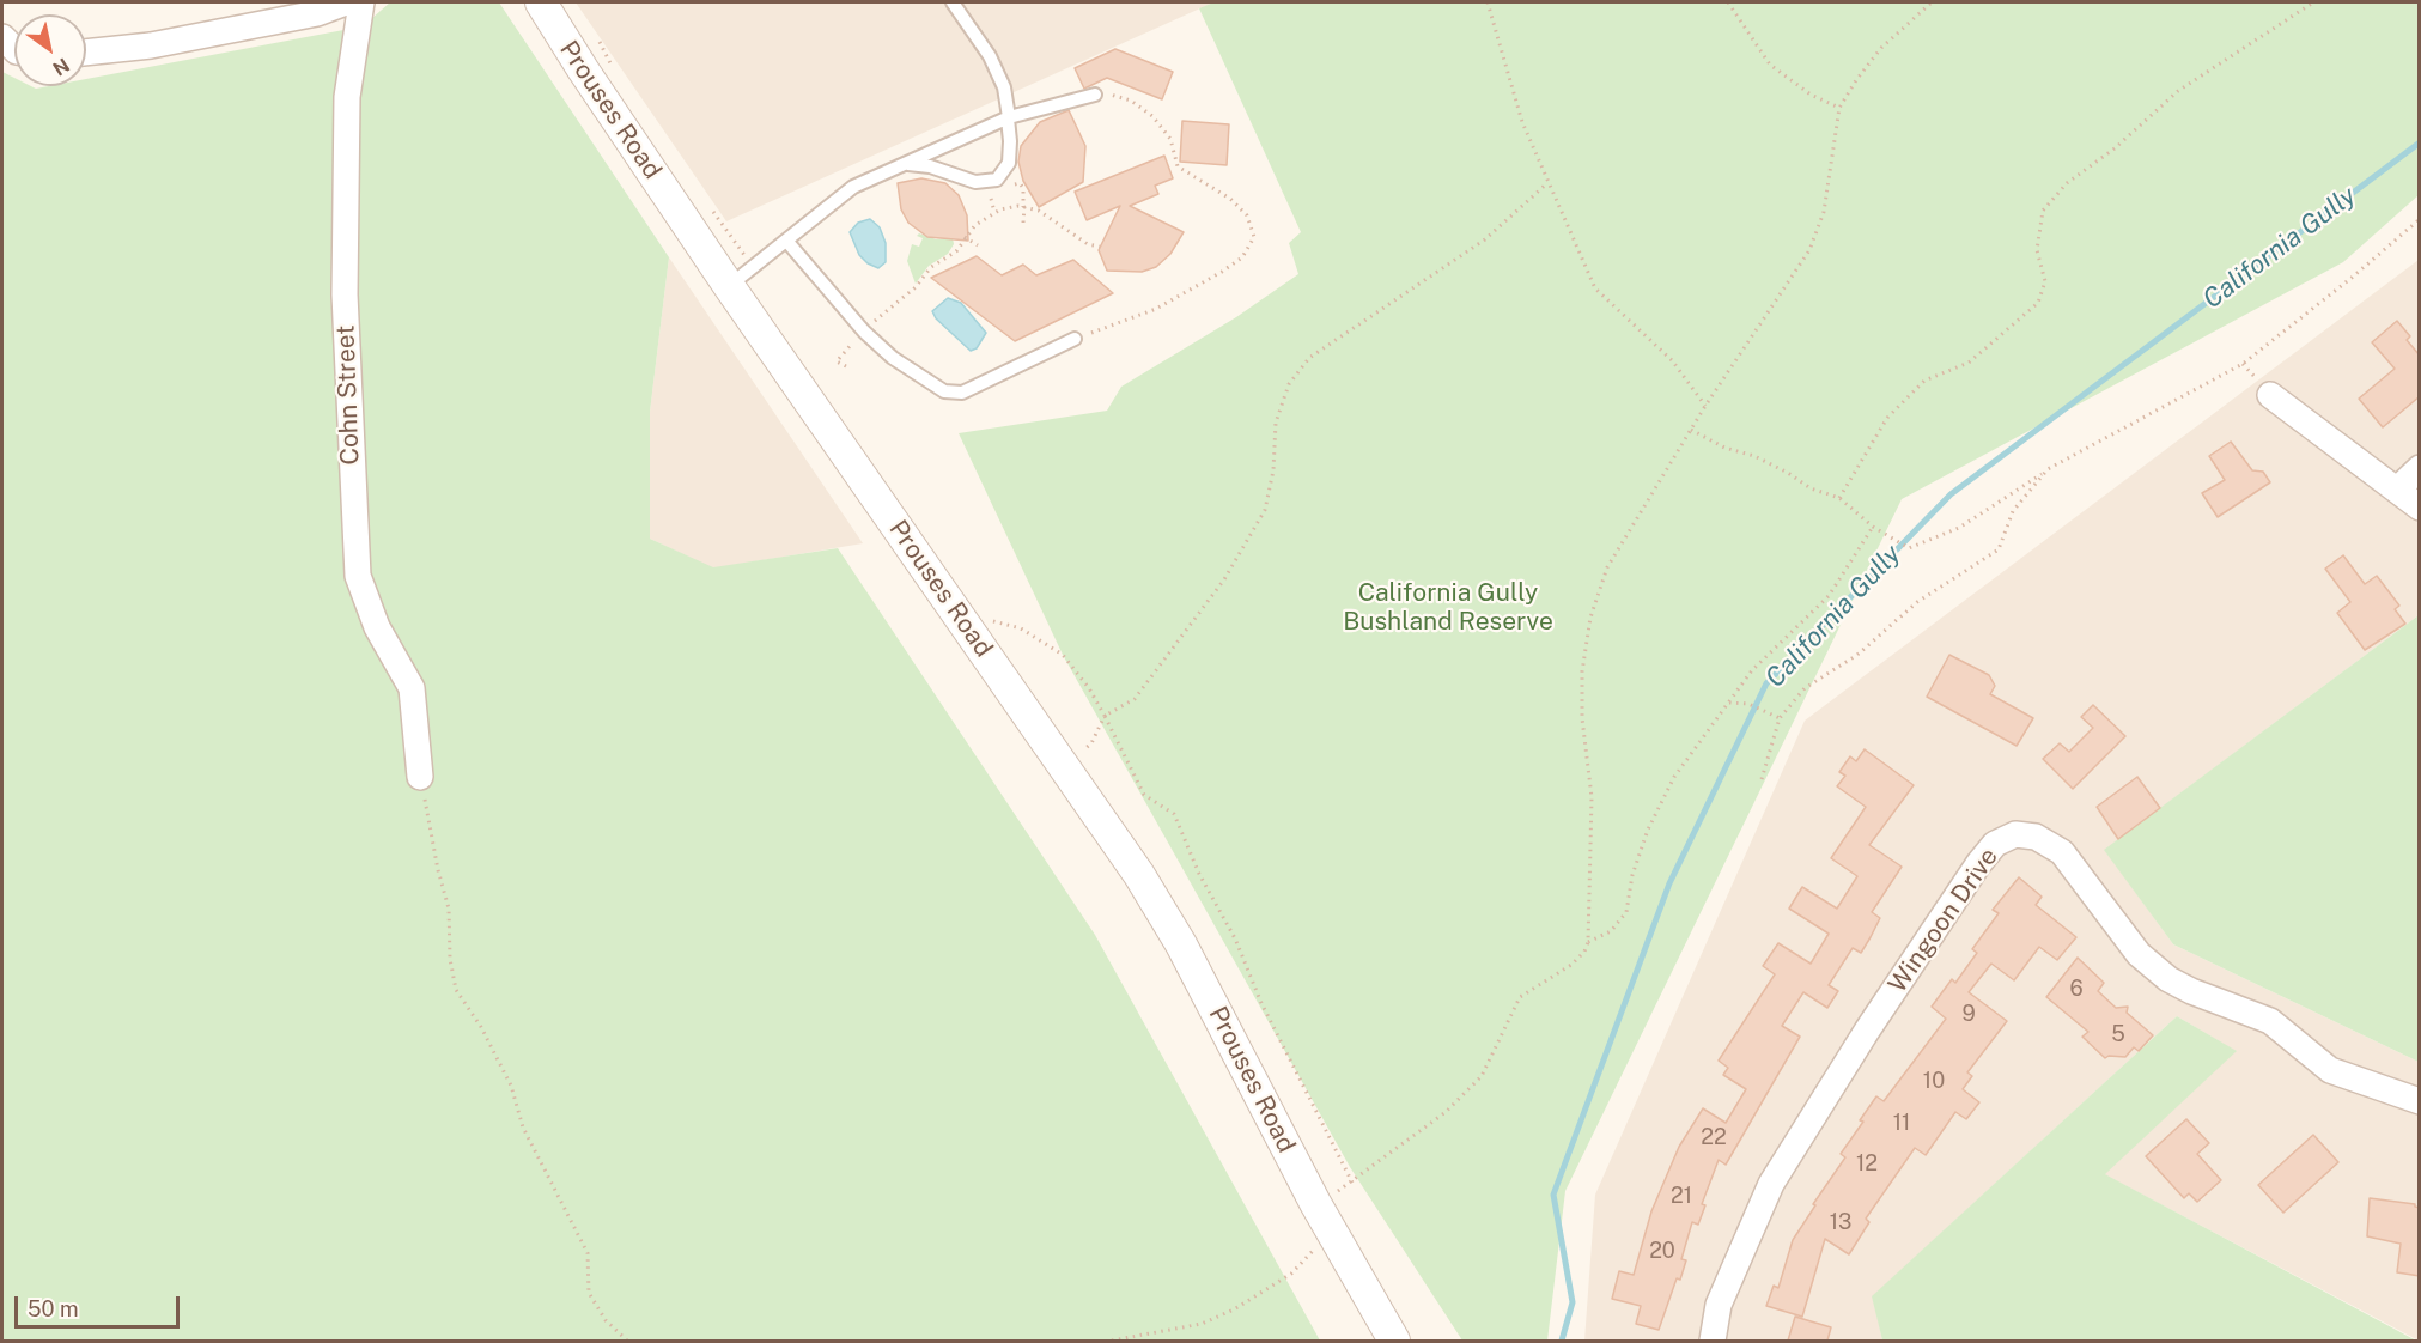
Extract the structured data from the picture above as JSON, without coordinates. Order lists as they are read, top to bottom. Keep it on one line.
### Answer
{"streets":{"street":["Prouses Road","Cohn Street","Wingoon Drive"]},"water":["California Gully"],"parks":["California Gully Bushland Reserve"],"house_numbers":["6","9","5","10","11","22","12","21","13","20"],"scale_bar":"50 m","north":"bottom right"}
